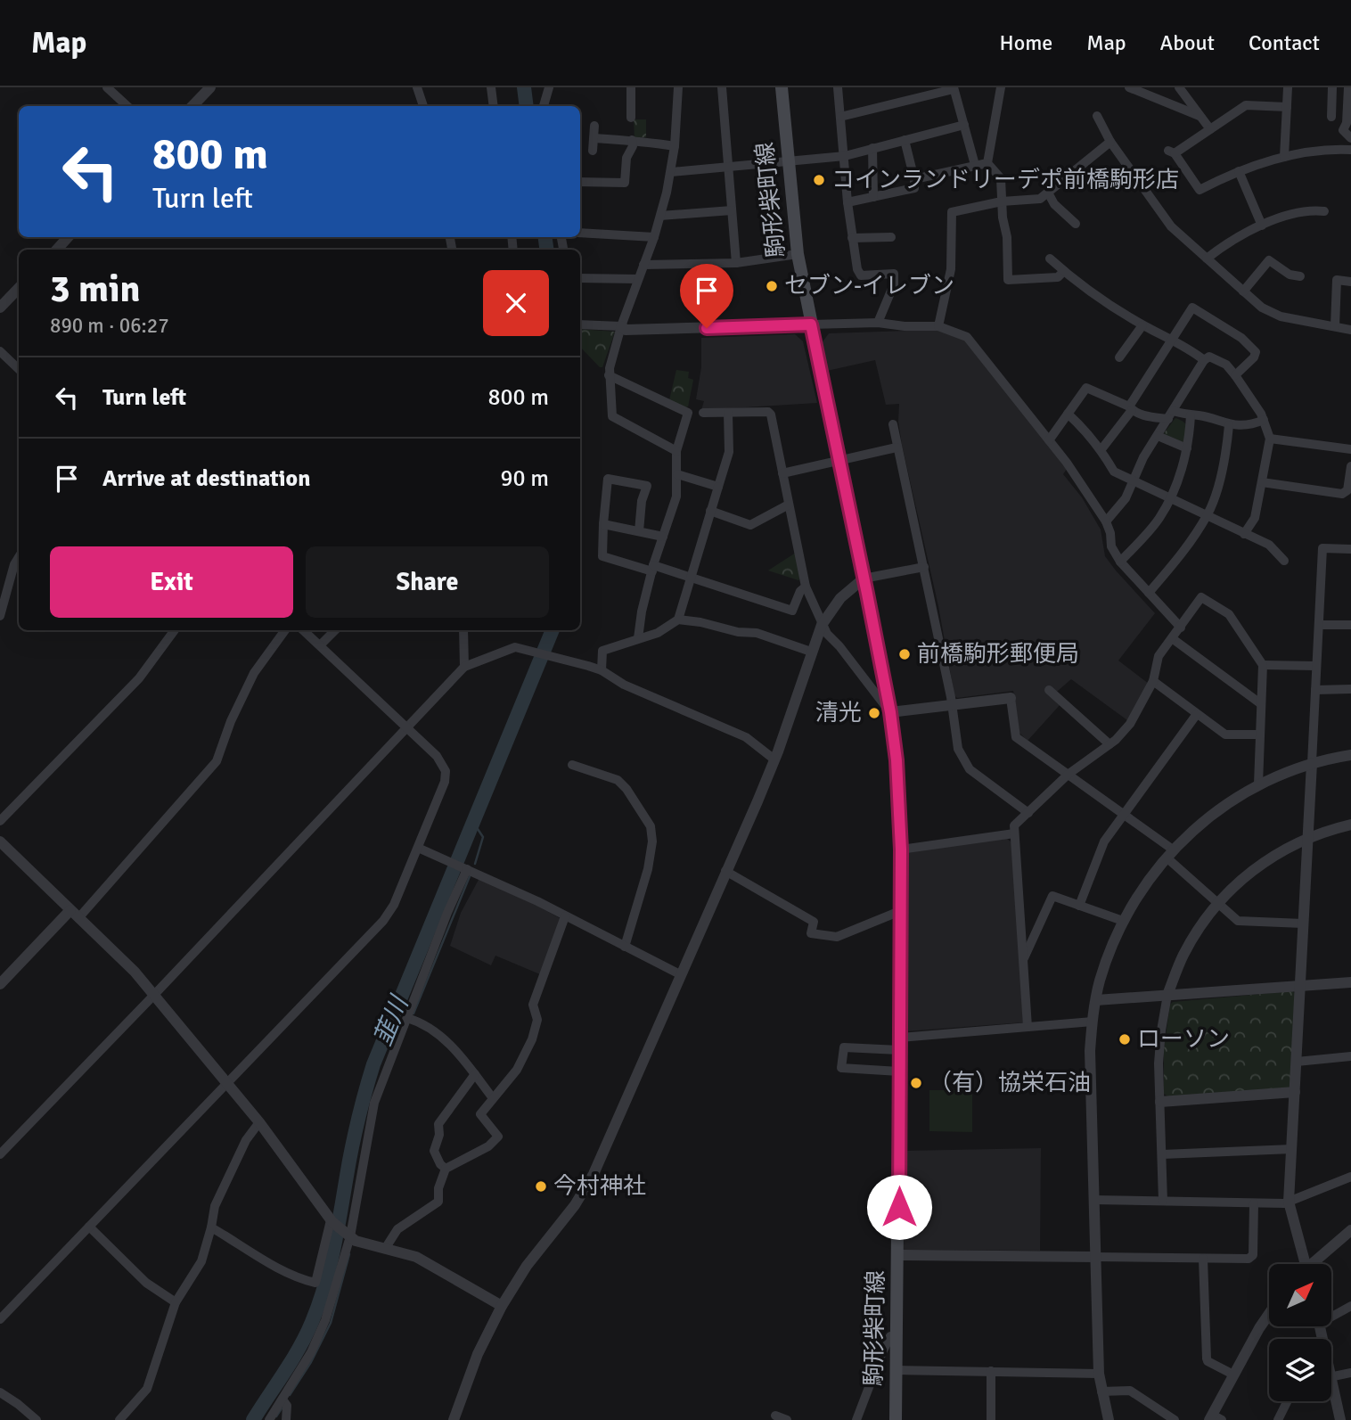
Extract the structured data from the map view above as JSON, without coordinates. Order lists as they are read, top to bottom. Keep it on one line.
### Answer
{"streets":{"main road":["駒形柴町線"]},"water":["韮川"],"places":["コインランドリーデポ前橋駒形店","セブン-イレブン","前橋駒形郵便局","清光","ローソン","（有）協栄石油","今村神社"],"north":"top right","page":{"header":"Map","nav":["Home","Map","About","Contact"],"turn":["800 m","Turn left"],"heading":["3 min","890 m · 06:27"],"list":[{"name":"Turn left","value":"800 m"},{"name":"Arrive at destination","value":"90 m"}],"buttons":["Exit","Share"]}}
